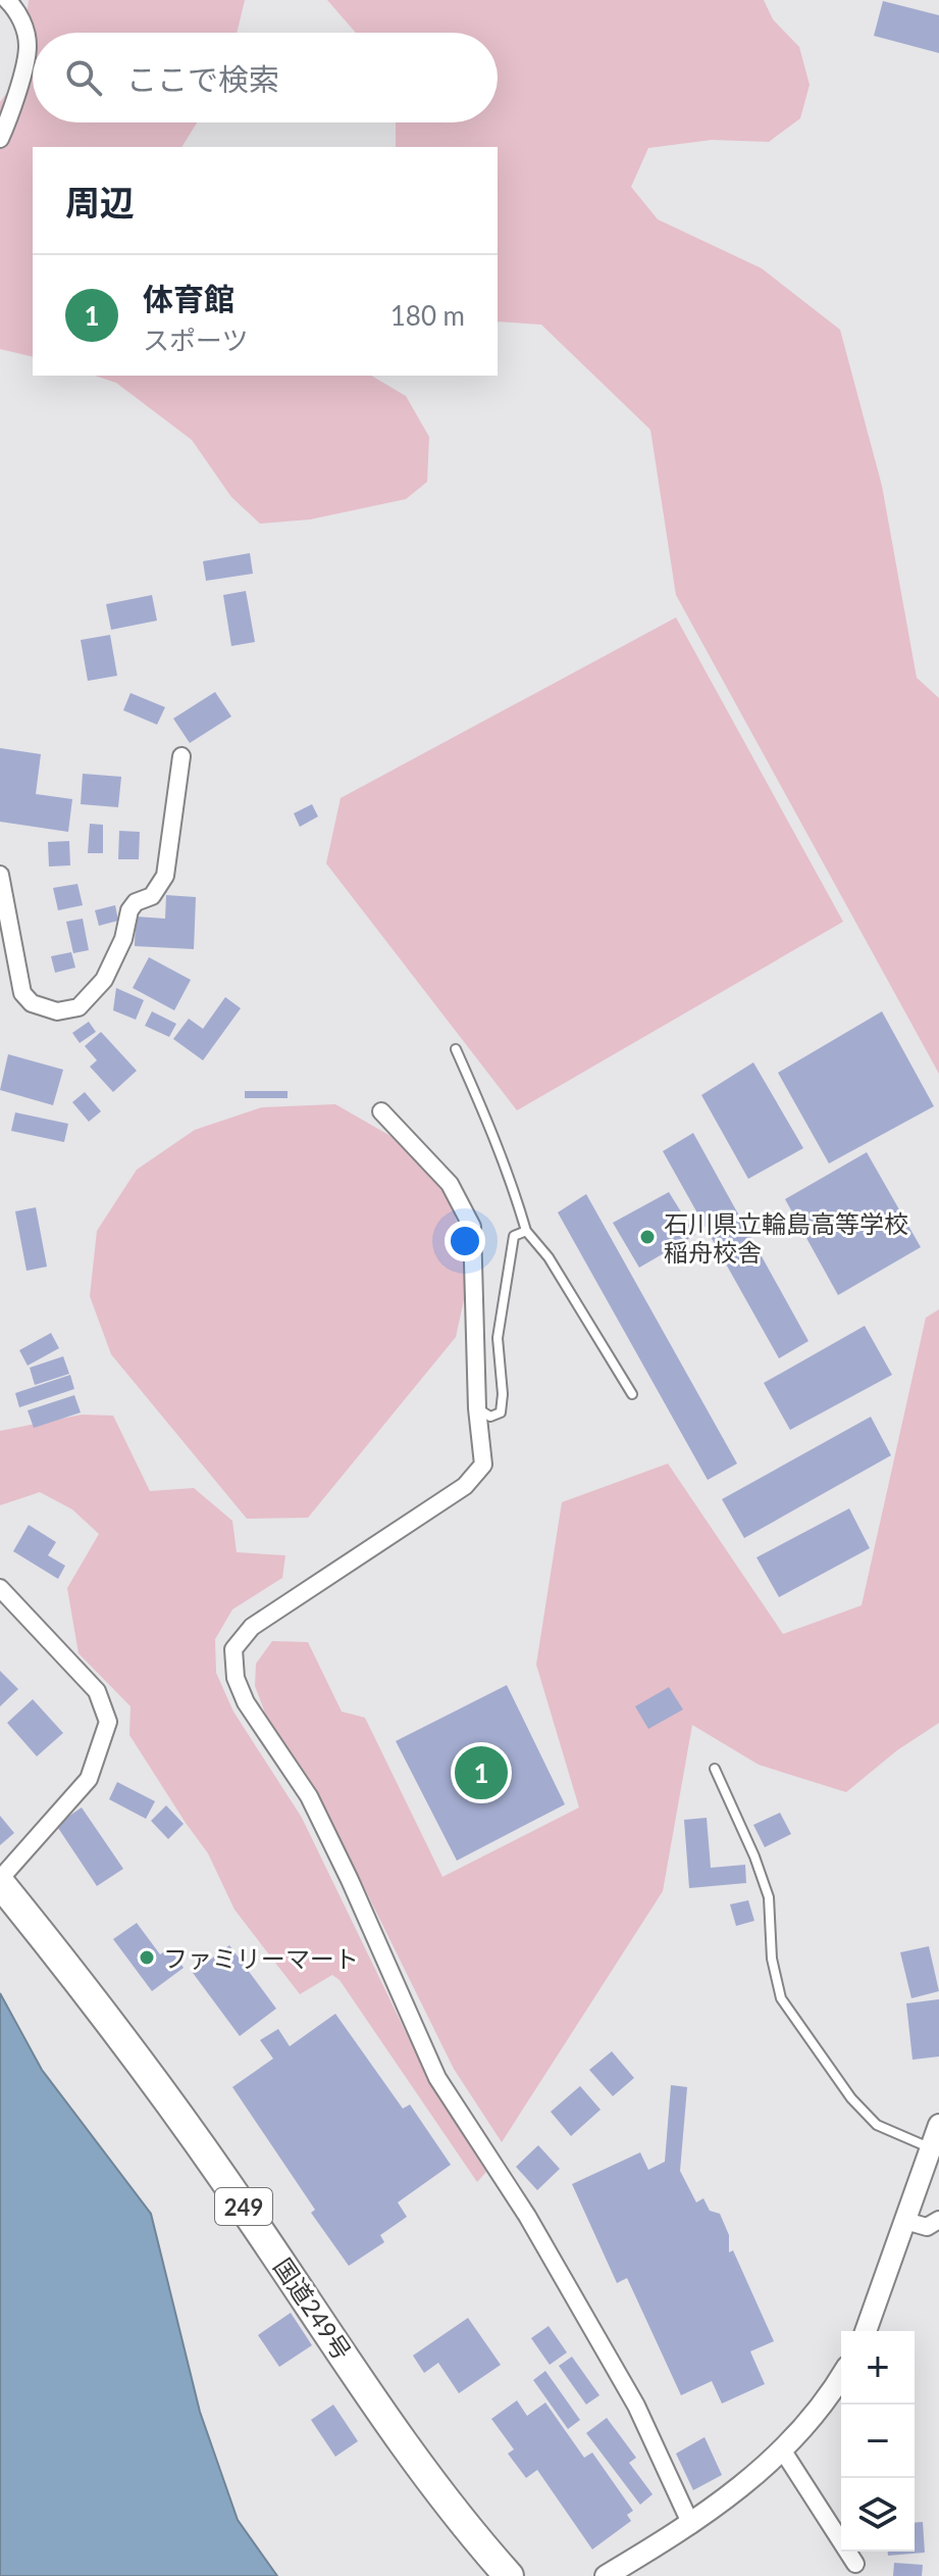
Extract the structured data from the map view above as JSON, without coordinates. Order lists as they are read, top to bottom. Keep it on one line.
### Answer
{"streets":{"highway":["249","国道249号"]},"places":["石川県立輪島高等学校 稲舟校舎","ファミリーマート"],"page":{"search":"ここで検索","heading":"周辺","list":[{"mark":"1","name":"体育館","note":"スポーツ","value":"180 m"}],"pins":"1","map_buttons":["+","−"]}}
